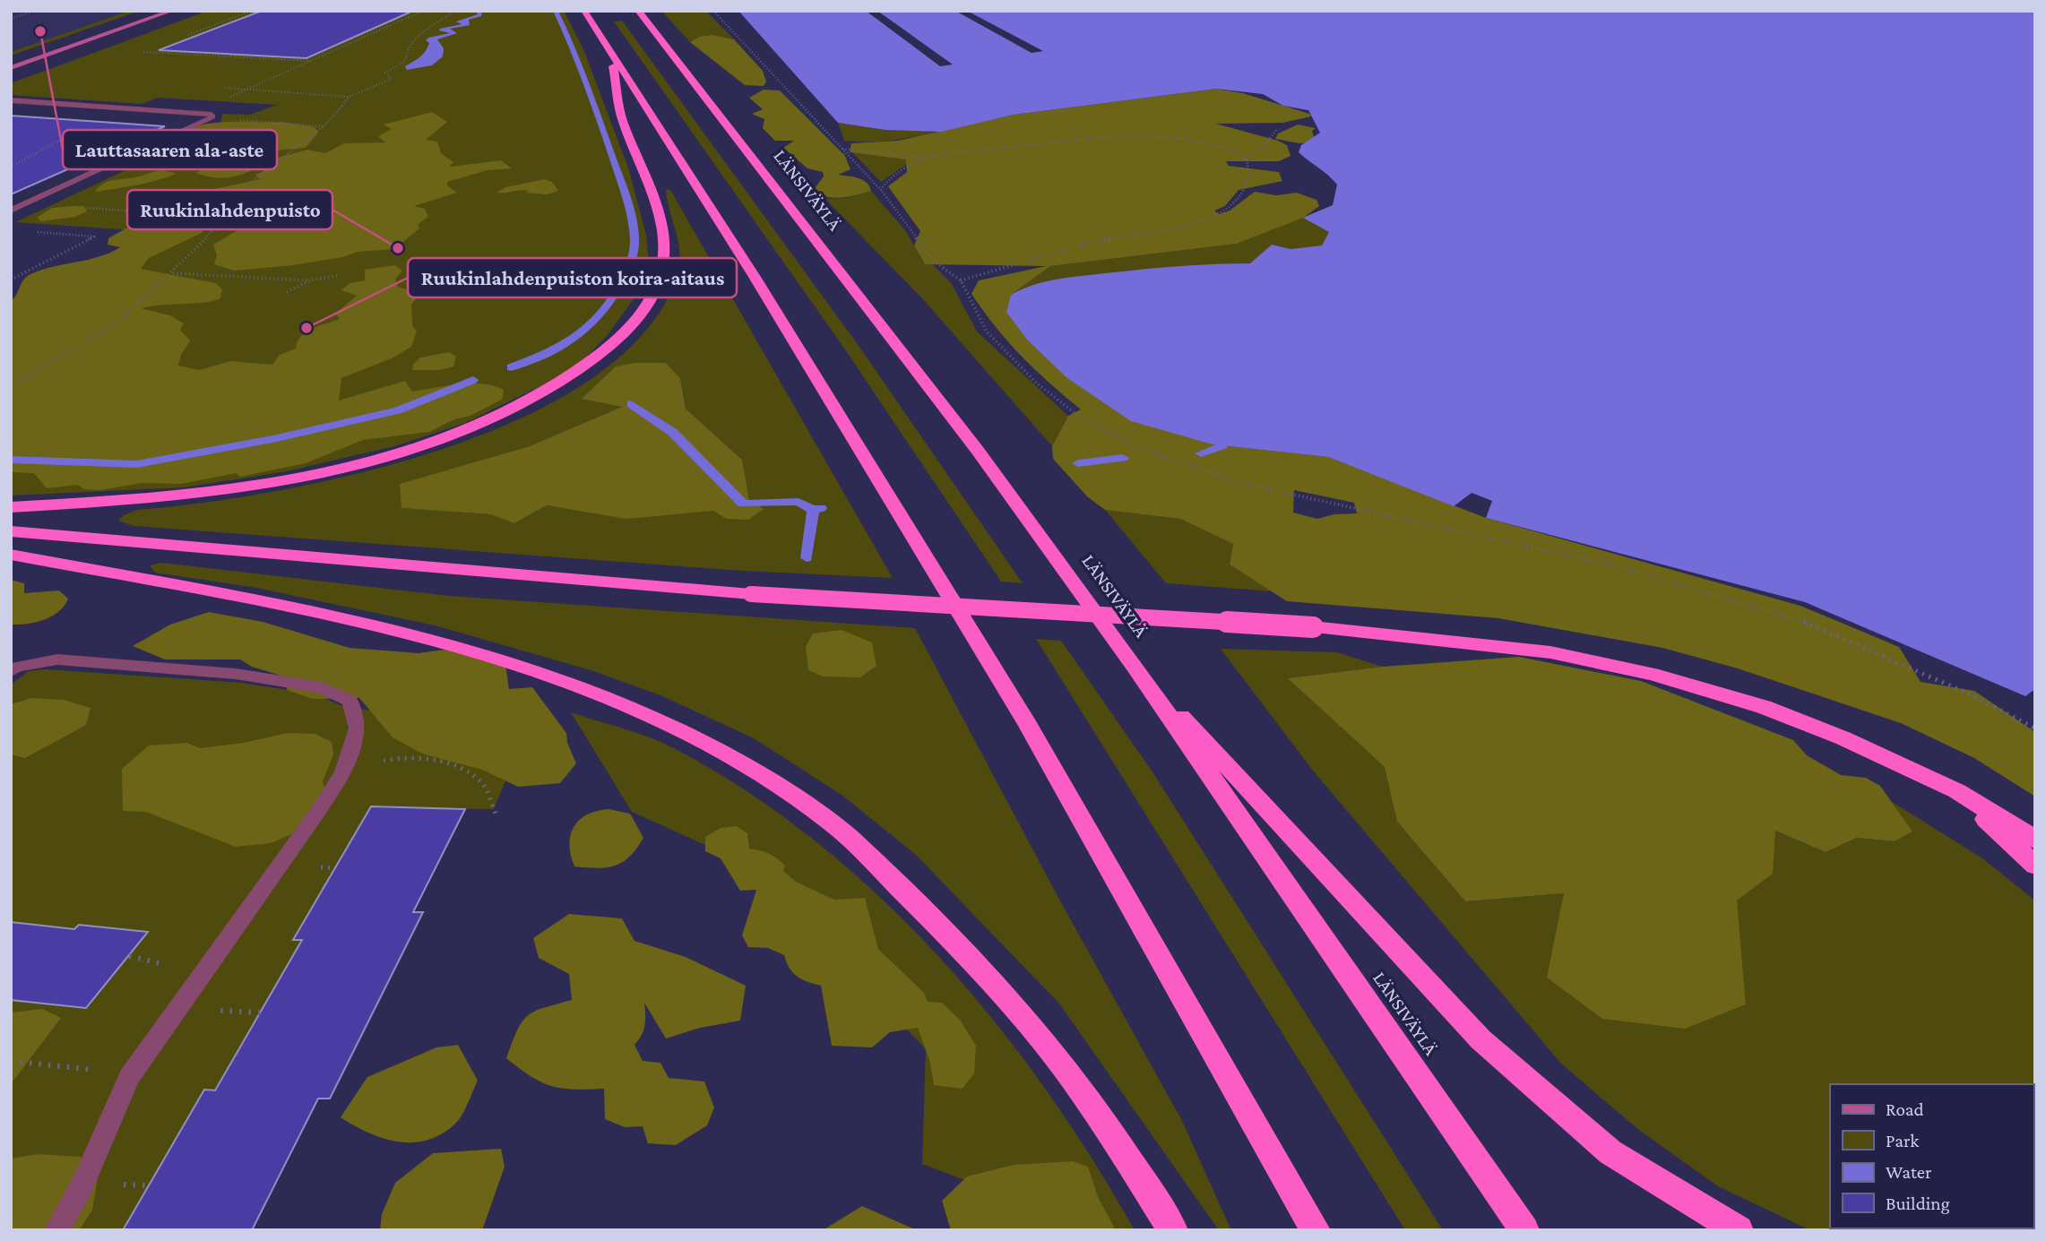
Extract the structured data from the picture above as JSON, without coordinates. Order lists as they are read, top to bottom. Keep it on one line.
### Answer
{"streets":{"highway":["LÄNSIVÄYLÄ"]},"places":["Lauttasaaren ala-aste","Ruukinlahdenpuisto","Ruukinlahdenpuiston koira-aitaus"],"legend":["Road","Park","Water","Building"]}
